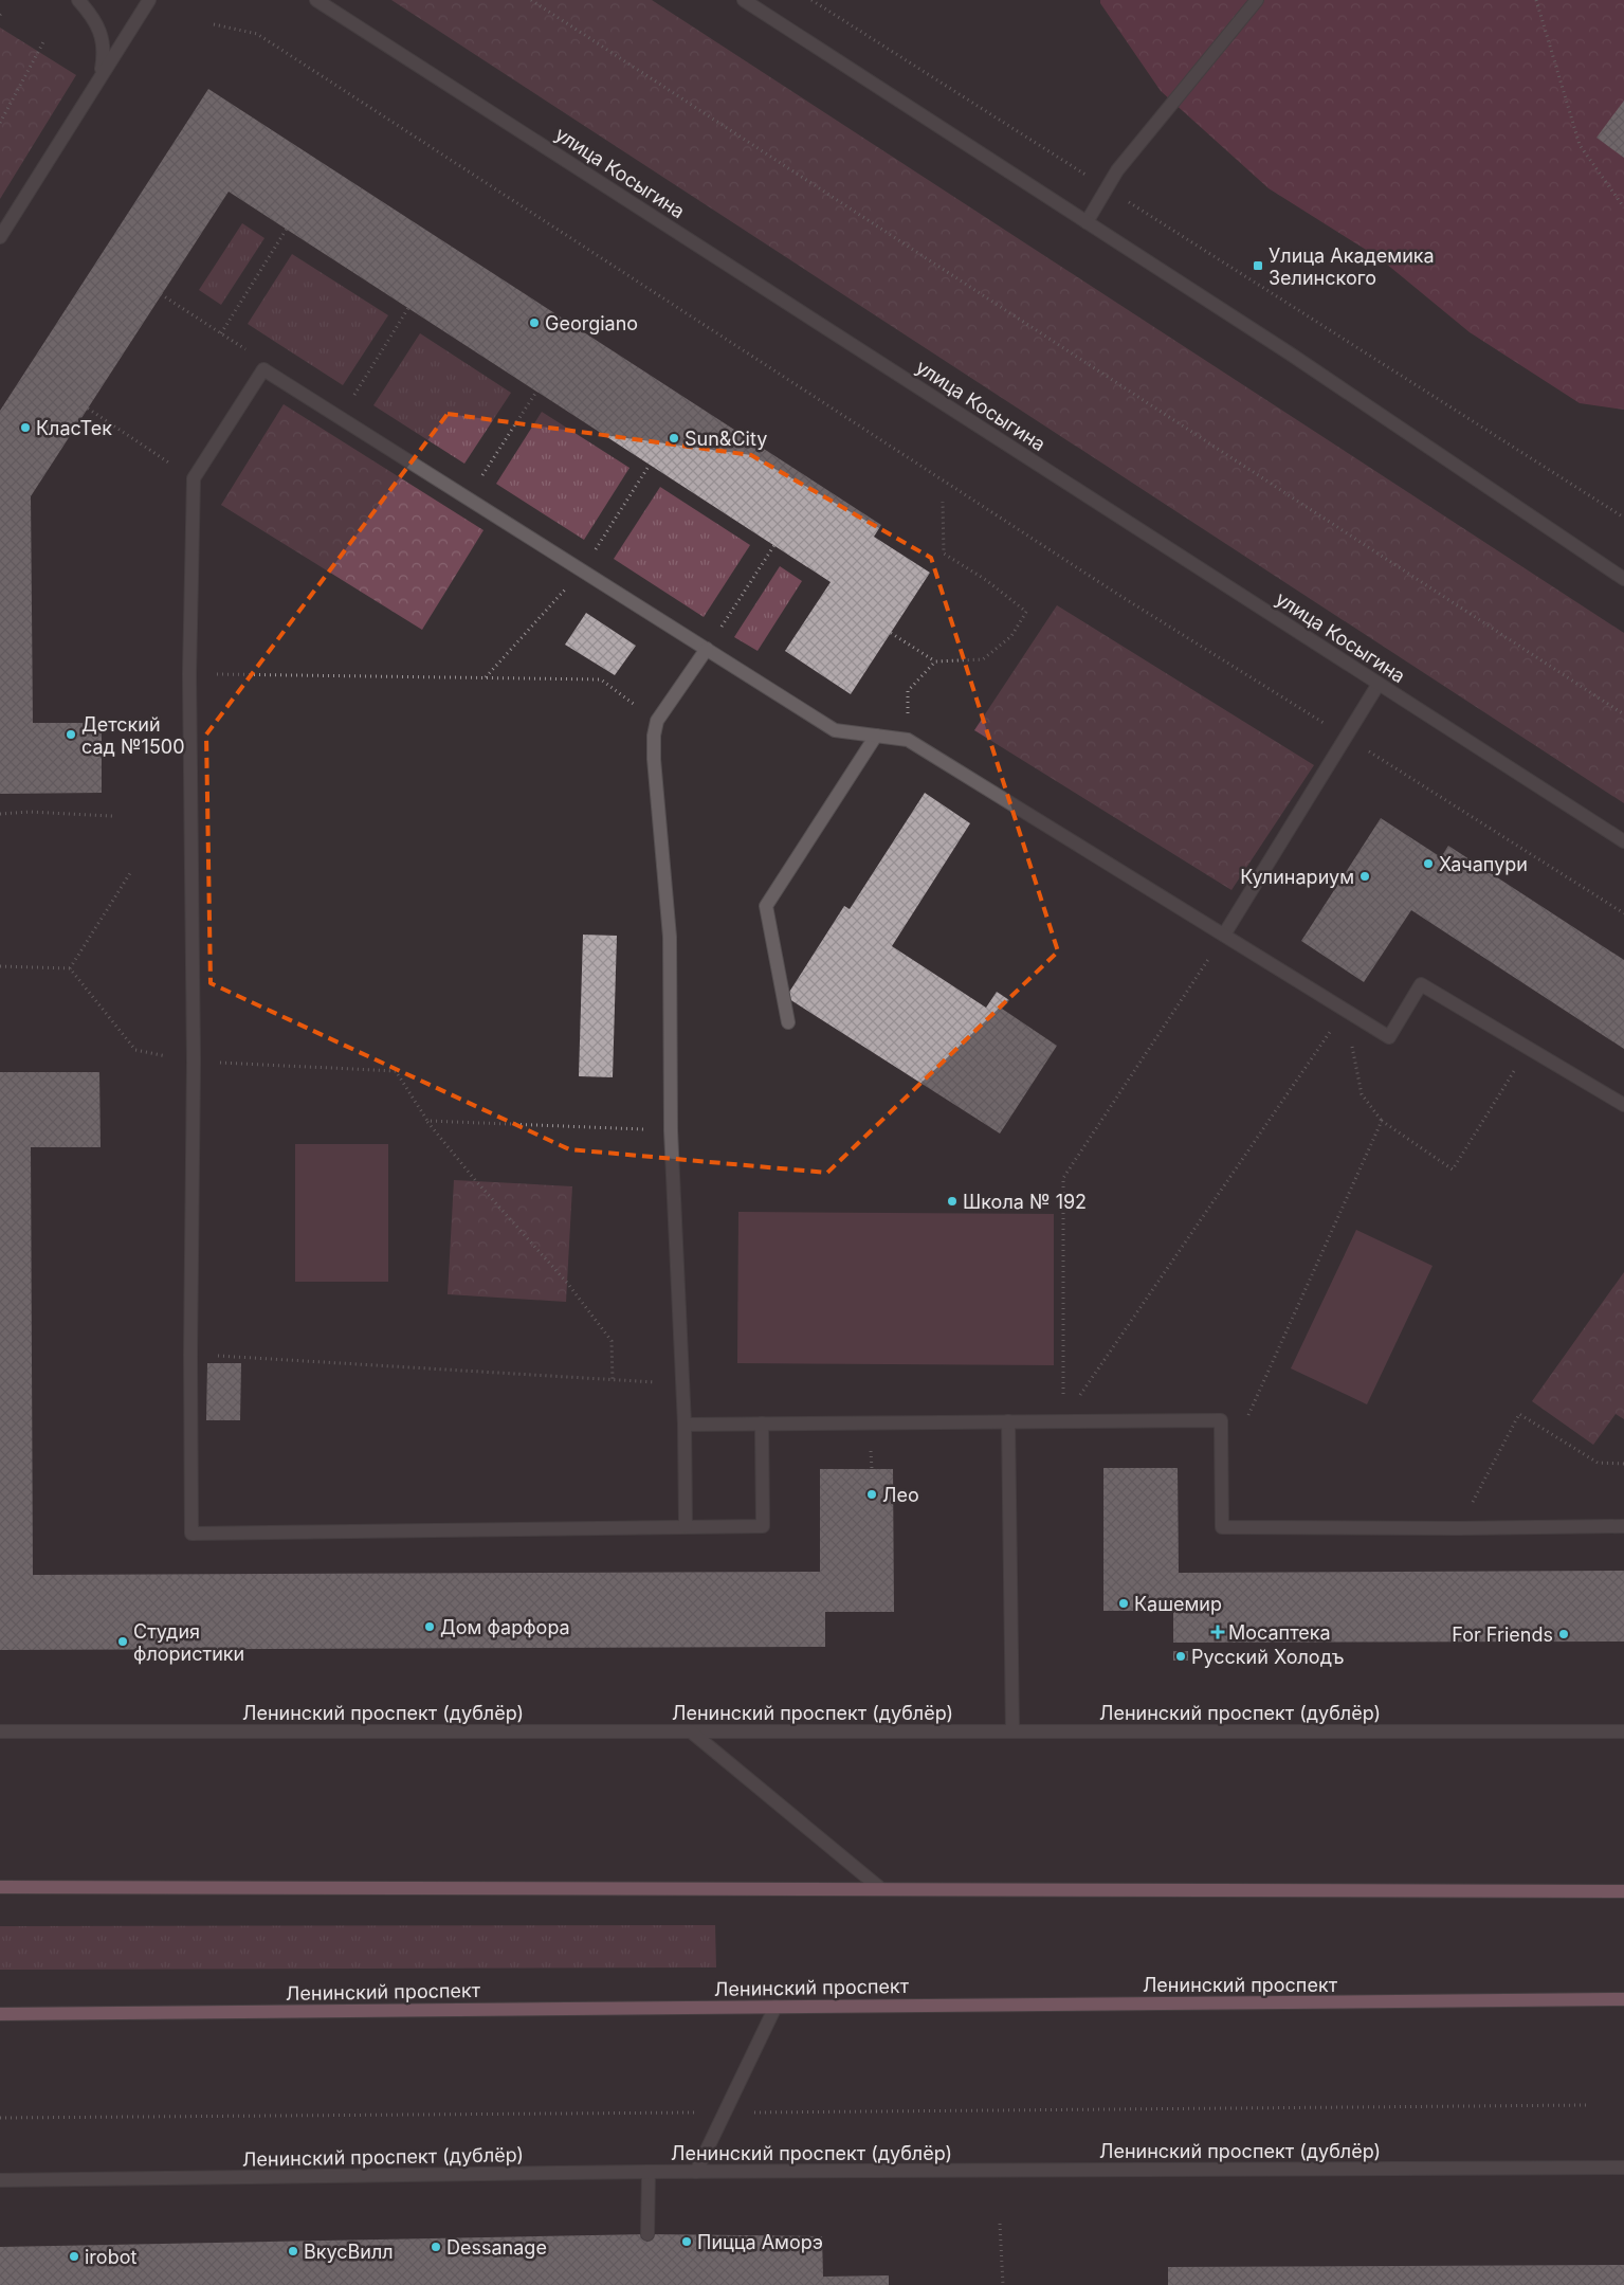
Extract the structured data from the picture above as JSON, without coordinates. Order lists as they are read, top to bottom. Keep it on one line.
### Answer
{"streets":{"main road":["Ленинский проспект"],"street":["улица Косыгина","Ленинский проспект (дублёр)"]},"places":{"transit":["Улица Академика Зелинского"],"other":["Georgiano","КласТек","Sun&City","Детский сад №1500","Хачапури","Кулинариум","Школа № 192","Лео","Кашемир","Дом фарфора","For Friends","Студия флористики","Русский Холодъ","Пицца Аморэ","Dessanage","ВкусВилл","irobot"],"health":["Мосаптека"]}}
